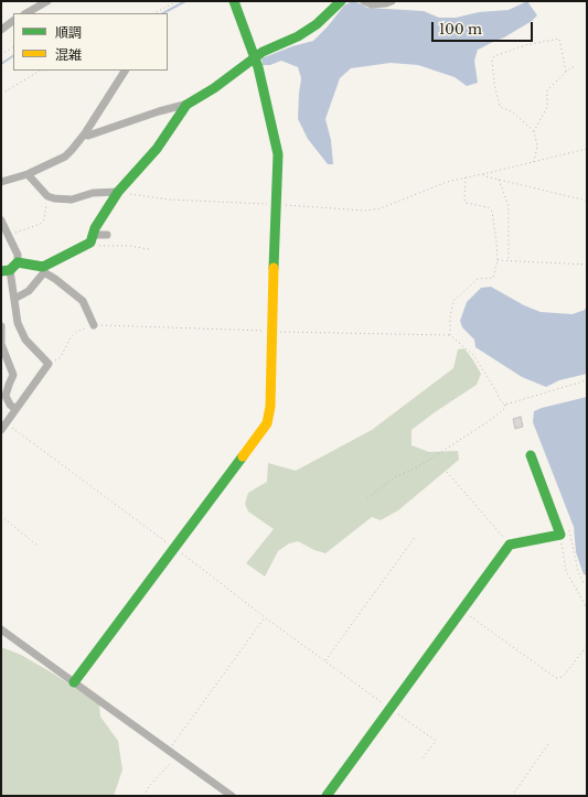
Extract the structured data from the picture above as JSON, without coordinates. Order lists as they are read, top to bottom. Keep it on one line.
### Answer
{"legend":["順調","混雑"],"scale_bar":"100 m"}
